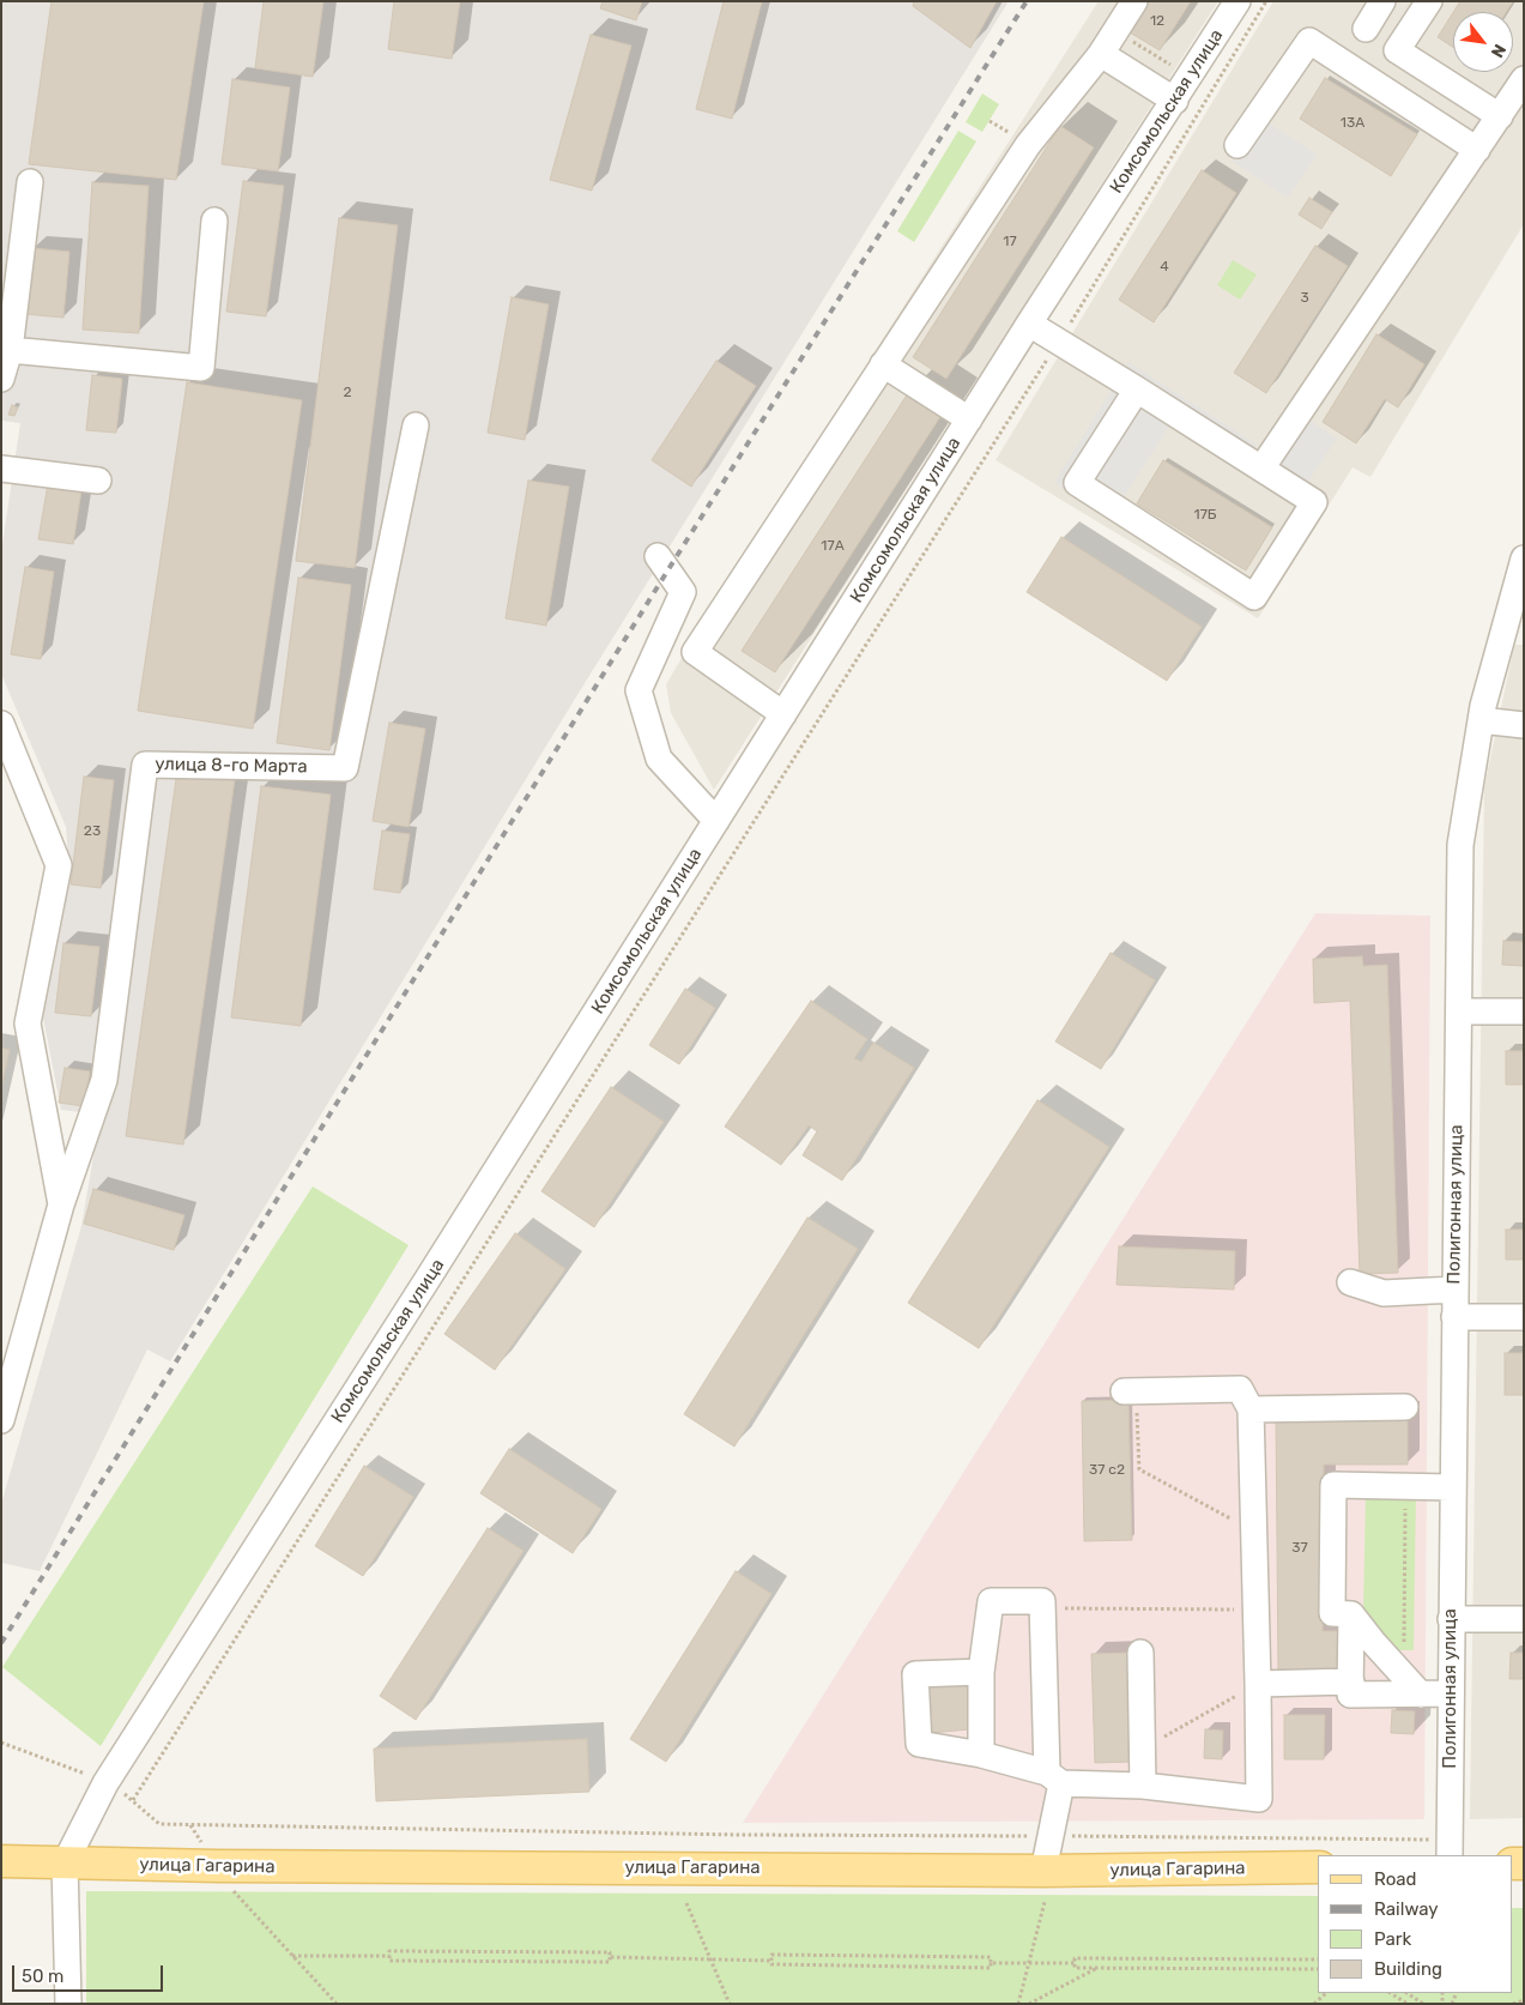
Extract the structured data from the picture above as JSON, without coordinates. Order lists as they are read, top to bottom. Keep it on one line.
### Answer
{"streets":{"main road":["улица Гагарина"],"street":["Комсомольская улица","улица 8-го Марта","Полигонная улица"]},"crossings":[["Комсомольская улица","улица Гагарина"]],"house_numbers":["12","13А","17","4","3","2","17Б","17А","23","37 с2","37"],"legend":["Road","Railway","Park","Building"],"scale_bar":"50 m","north":"bottom right"}
